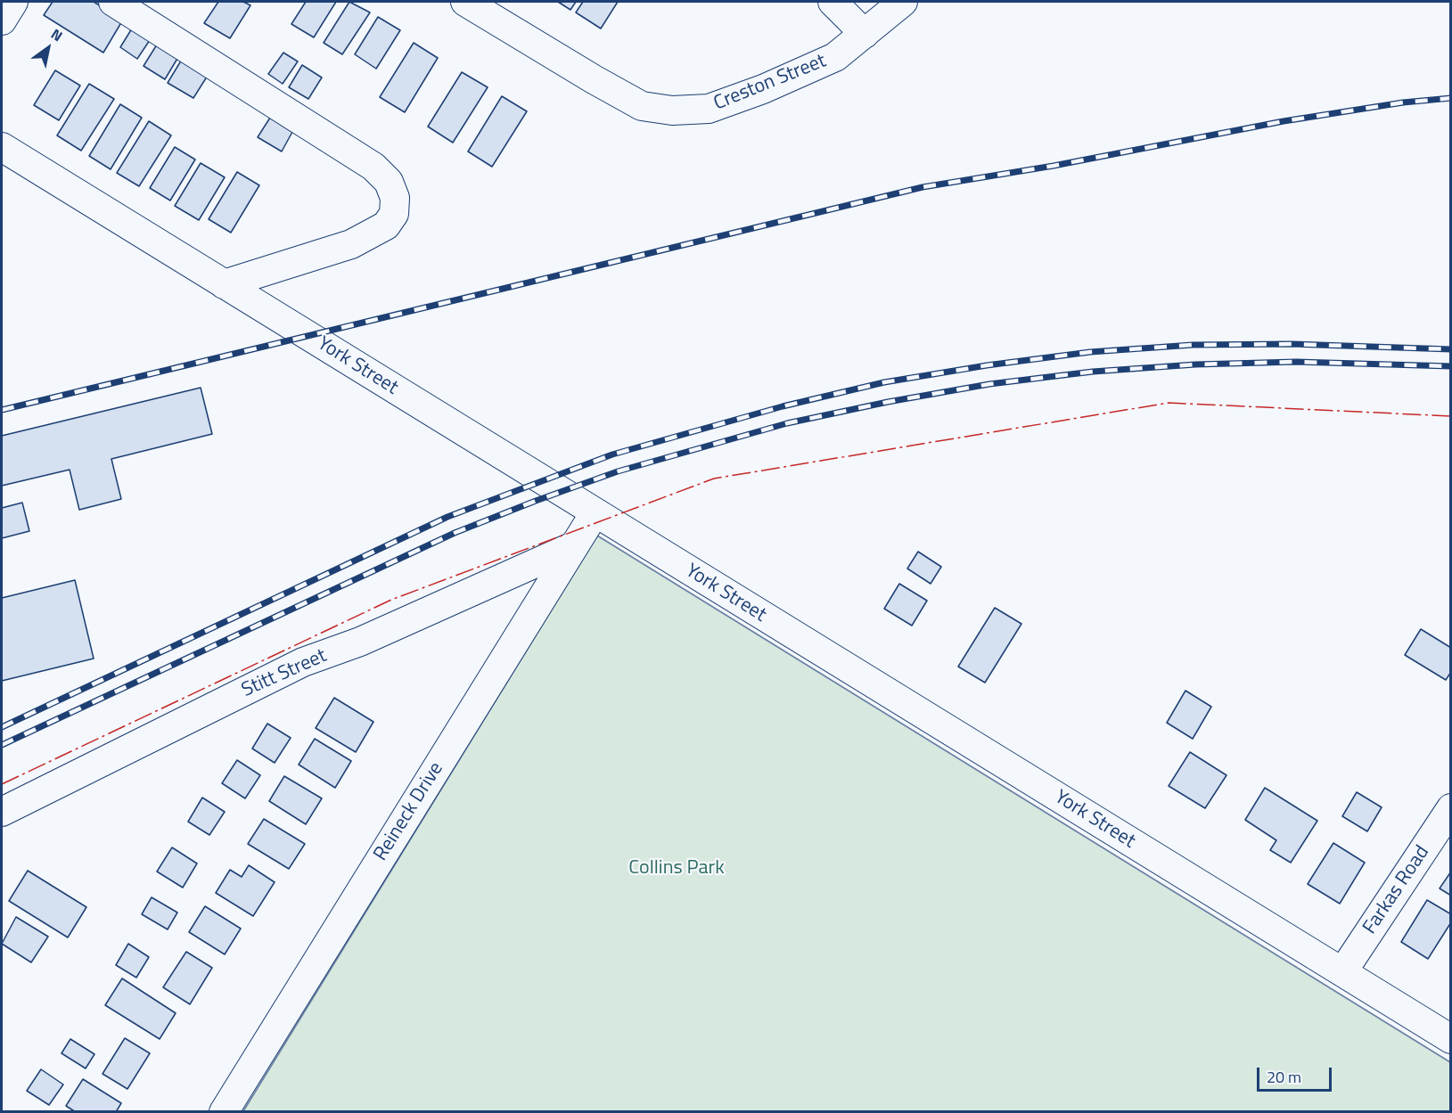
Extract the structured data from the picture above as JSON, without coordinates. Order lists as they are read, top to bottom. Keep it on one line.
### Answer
{"streets":{"street":["Creston Street","York Street","Stitt Street","Reineck Drive","Farkas Road"]},"crossings":[["York Street","Reineck Drive"],["York Street","Farkas Road"],["Stitt Street","Reineck Drive"]],"parks":["Collins Park"],"scale_bar":"20 m","north":"top right"}
